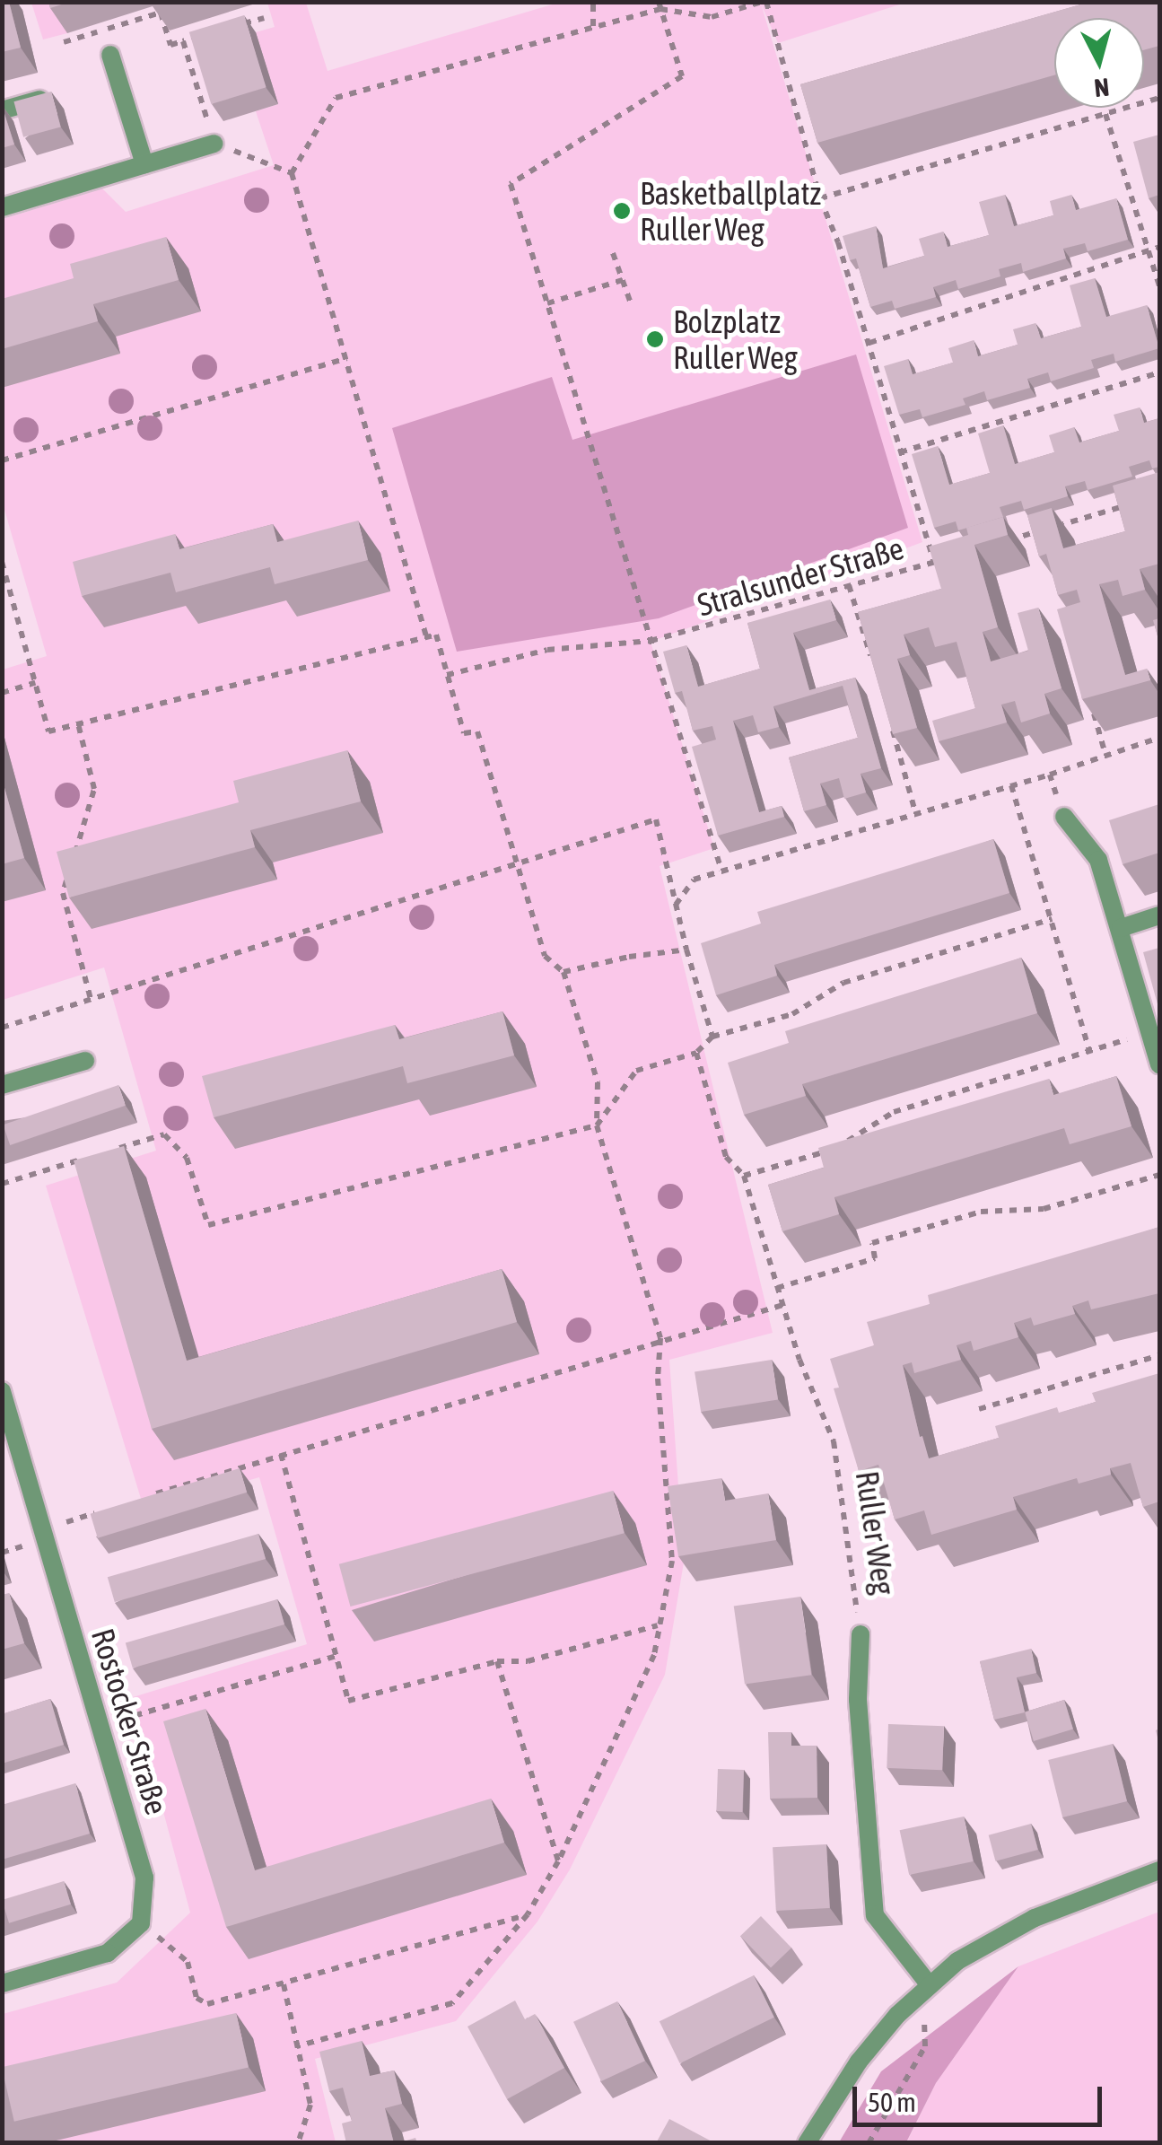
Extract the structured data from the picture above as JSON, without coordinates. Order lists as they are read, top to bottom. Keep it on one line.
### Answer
{"streets":{"street":["Ruller Weg","Rostocker Straße"],"path":["Stralsunder Straße"]},"places":["Basketballplatz Ruller Weg","Bolzplatz Ruller Weg"],"scale_bar":"50 m","north":"bottom"}
